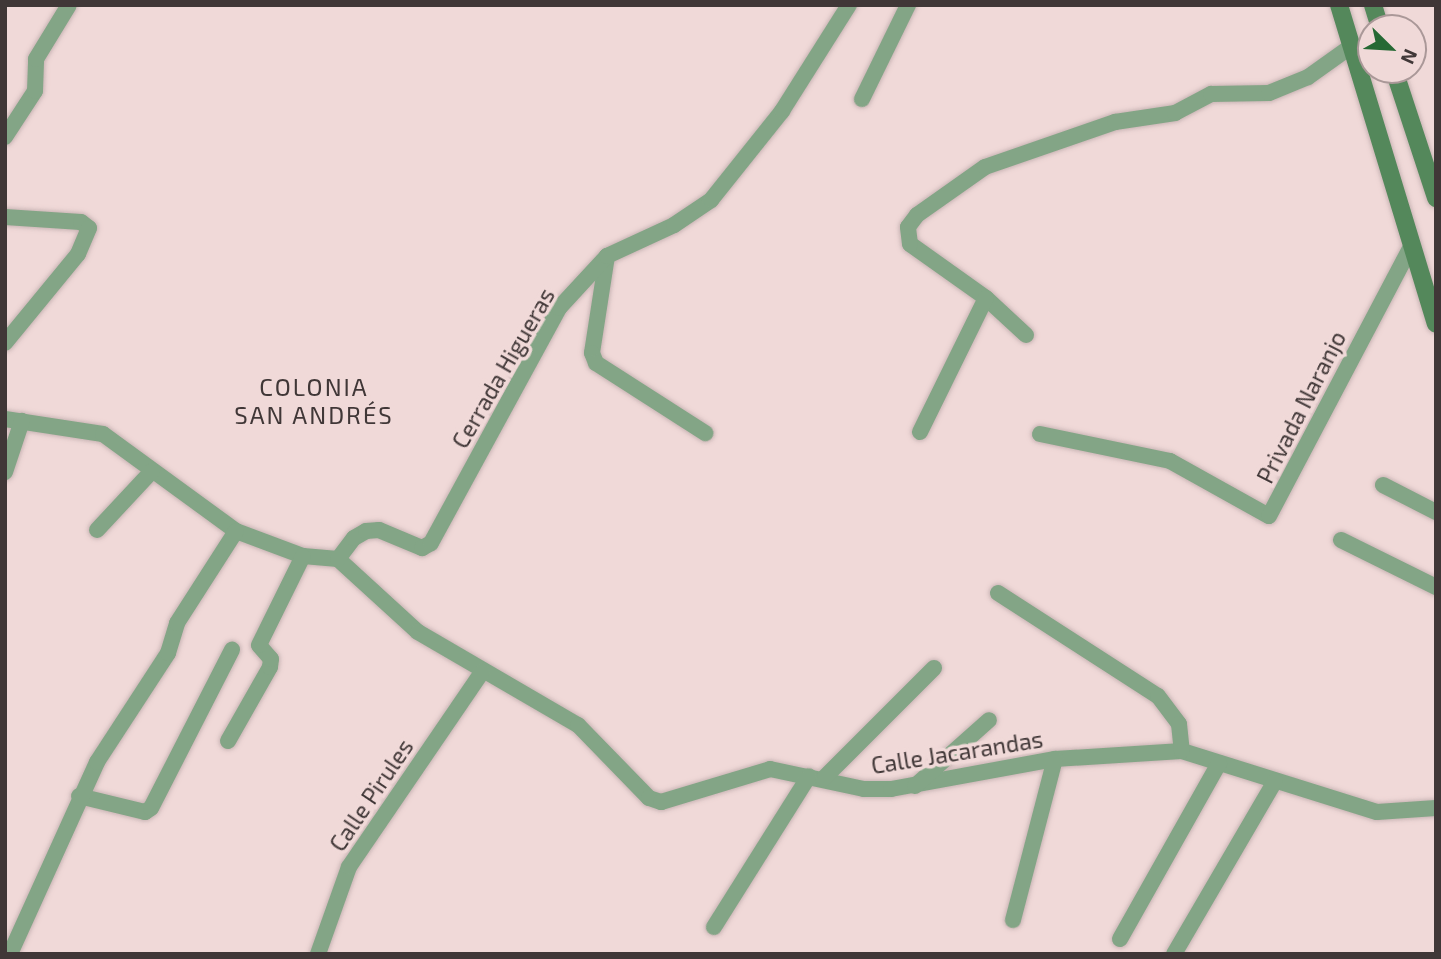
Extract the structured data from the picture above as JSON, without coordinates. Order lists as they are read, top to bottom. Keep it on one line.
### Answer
{"streets":{"street":["Cerrada Higueras","Privada Naranjo","Calle Jacarandas","Calle Pirules"]},"crossings":[["Cerrada Higueras","Calle Jacarandas"],["Calle Jacarandas","Calle Pirules"]],"districts":["COLONIA SAN ANDRÉS"],"north":"bottom right"}
